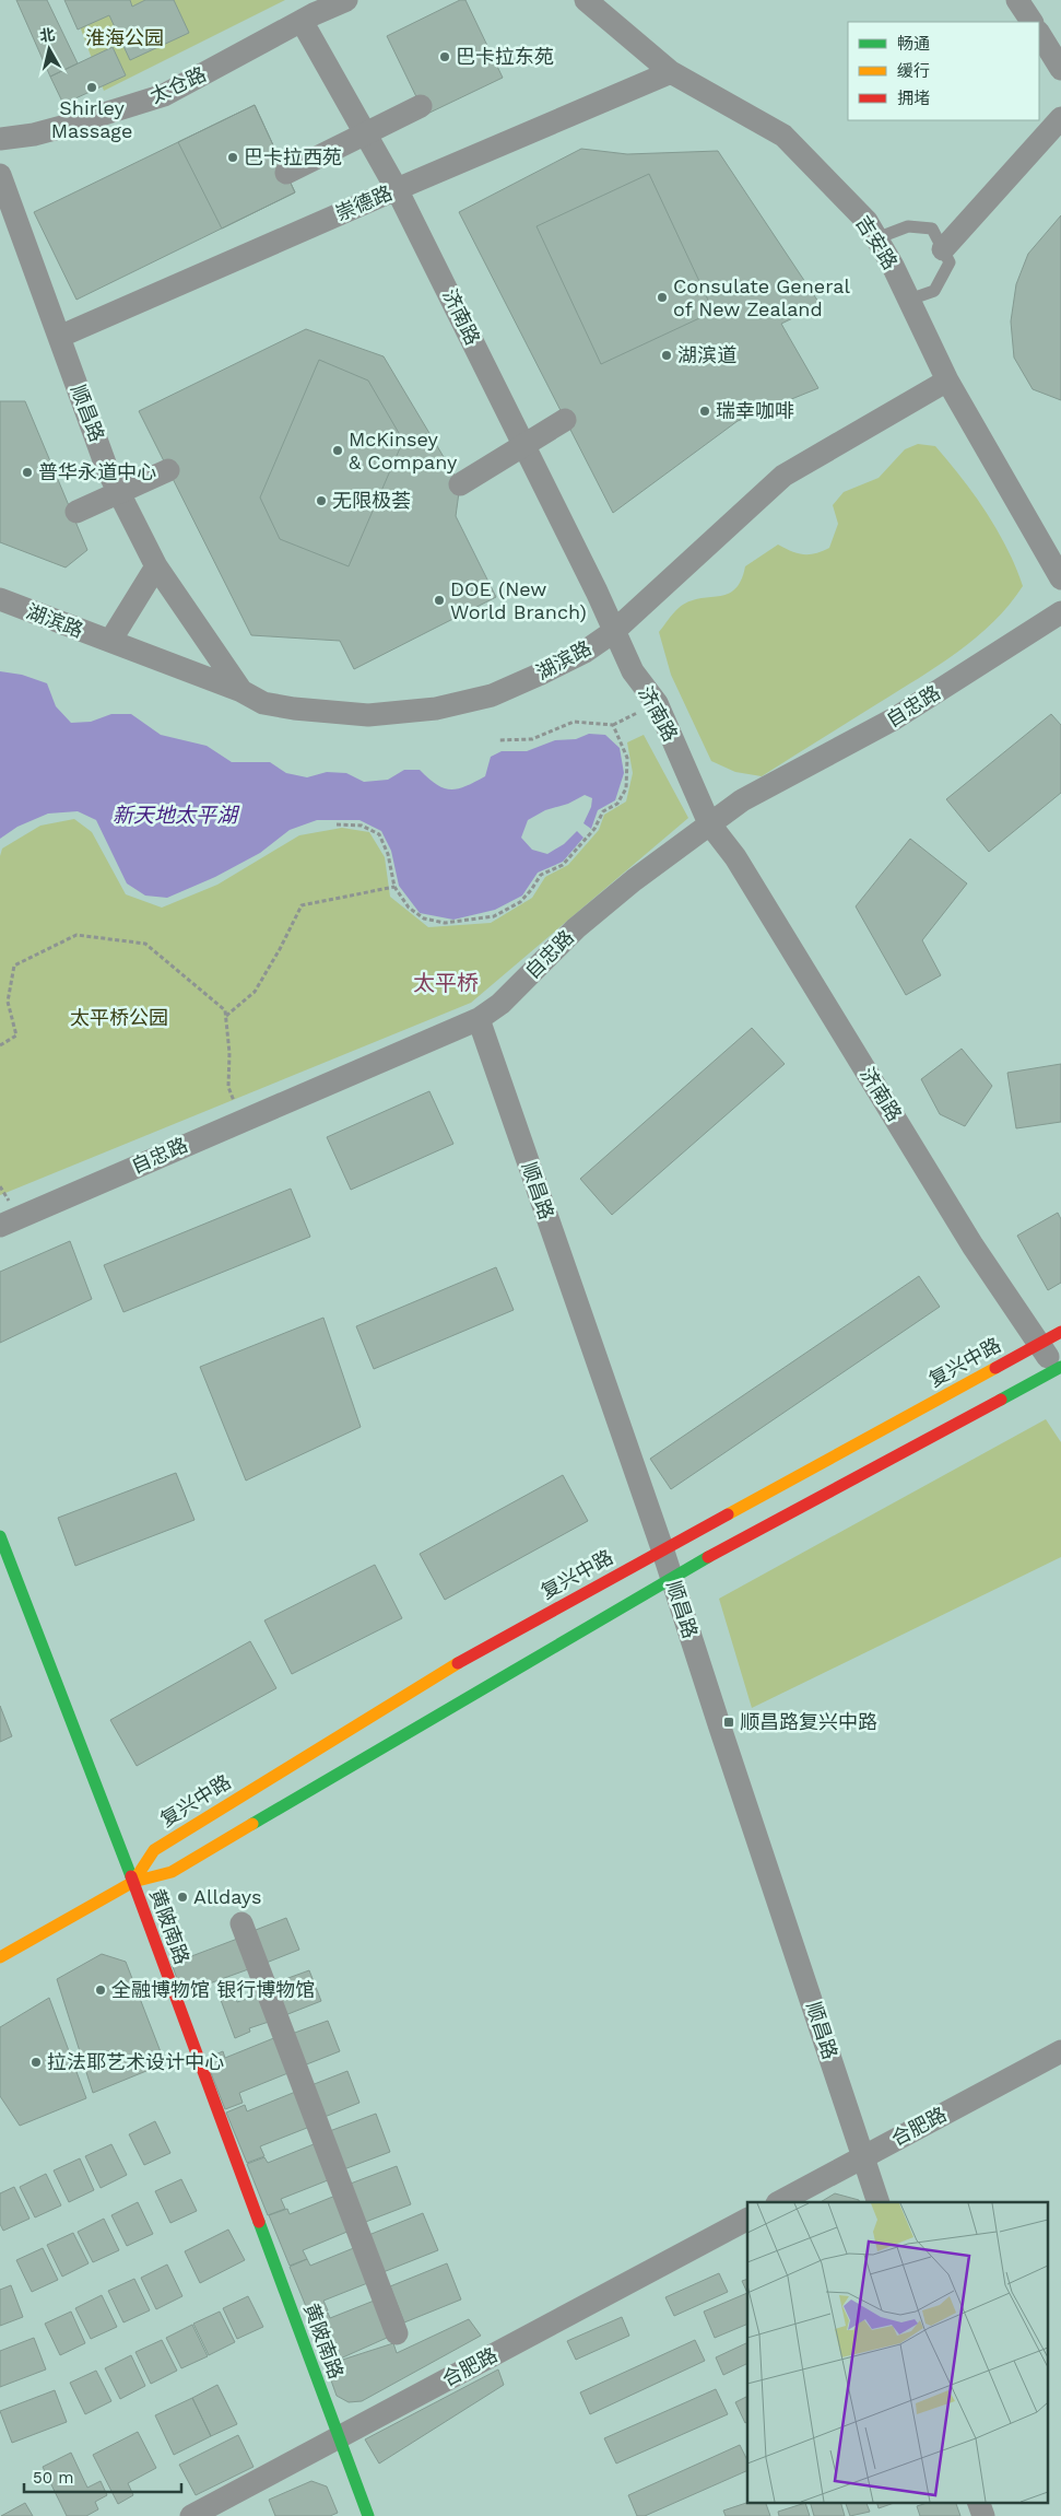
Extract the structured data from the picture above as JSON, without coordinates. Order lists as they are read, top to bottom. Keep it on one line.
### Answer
{"streets":{"main road":["复兴中路","黄陂南路"],"street":["太仓路","崇德路","吉安路","济南路","顺昌路","湖滨路","自忠路","合肥路"]},"crossings":[["太仓路","济南路"],["崇德路","吉安路"],["崇德路","济南路"],["崇德路","顺昌路"],["吉安路","湖滨路"],["济南路","湖滨路"],["济南路","自忠路"],["济南路","复兴中路"],["顺昌路","湖滨路"],["顺昌路","自忠路"],["顺昌路","复兴中路"],["顺昌路","合肥路"],["复兴中路","黄陂南路"],["黄陂南路","合肥路"]],"districts":["太平桥"],"water":["新天地太平湖"],"parks":["淮海公园","太平桥公园"],"places":{"other":["巴卡拉东苑","Shirley Massage","巴卡拉西苑","Consulate General of New Zealand","湖滨道","瑞幸咖啡","McKinsey & Company","普华永道中心","无限极荟","DOE (New World Branch)","Alldays","全融博物馆 银行博物馆","拉法耶艺术设计中心"],"transit":["顺昌路复兴中路"]},"legend":["畅通","缓行","拥堵"],"scale_bar":"50 m","north":"top"}
